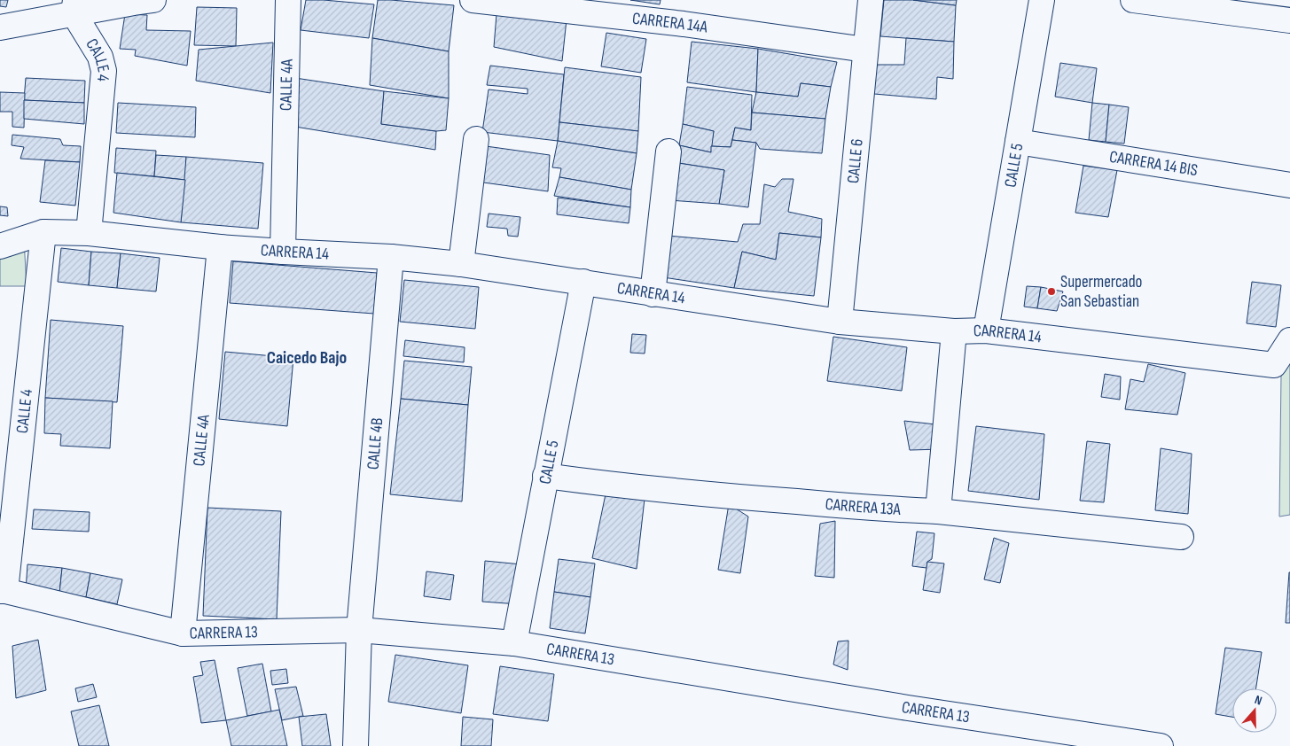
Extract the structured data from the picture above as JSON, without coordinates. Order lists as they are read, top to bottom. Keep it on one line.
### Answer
{"streets":{"street":["CARRERA 14A","CALLE 4","CALLE 4A","CALLE 6","CARRERA 14 BIS","CALLE 5","CARRERA 14","CALLE 4B","CARRERA 13A","CARRERA 13"]},"crossings":[["CARRERA 14A","CALLE 6"],["CALLE 4","CARRERA 14"],["CALLE 4","CARRERA 13"],["CALLE 4A","CARRERA 14"],["CALLE 4A","CARRERA 13"],["CALLE 6","CARRERA 14"],["CARRERA 14 BIS","CALLE 5"],["CALLE 5","CARRERA 14"],["CALLE 5","CARRERA 13A"],["CALLE 5","CARRERA 13"],["CARRERA 14","CALLE 4B"],["CALLE 4B","CARRERA 13"]],"districts":["Caicedo Bajo"],"places":["Supermercado San Sebastian"],"north":"top"}
